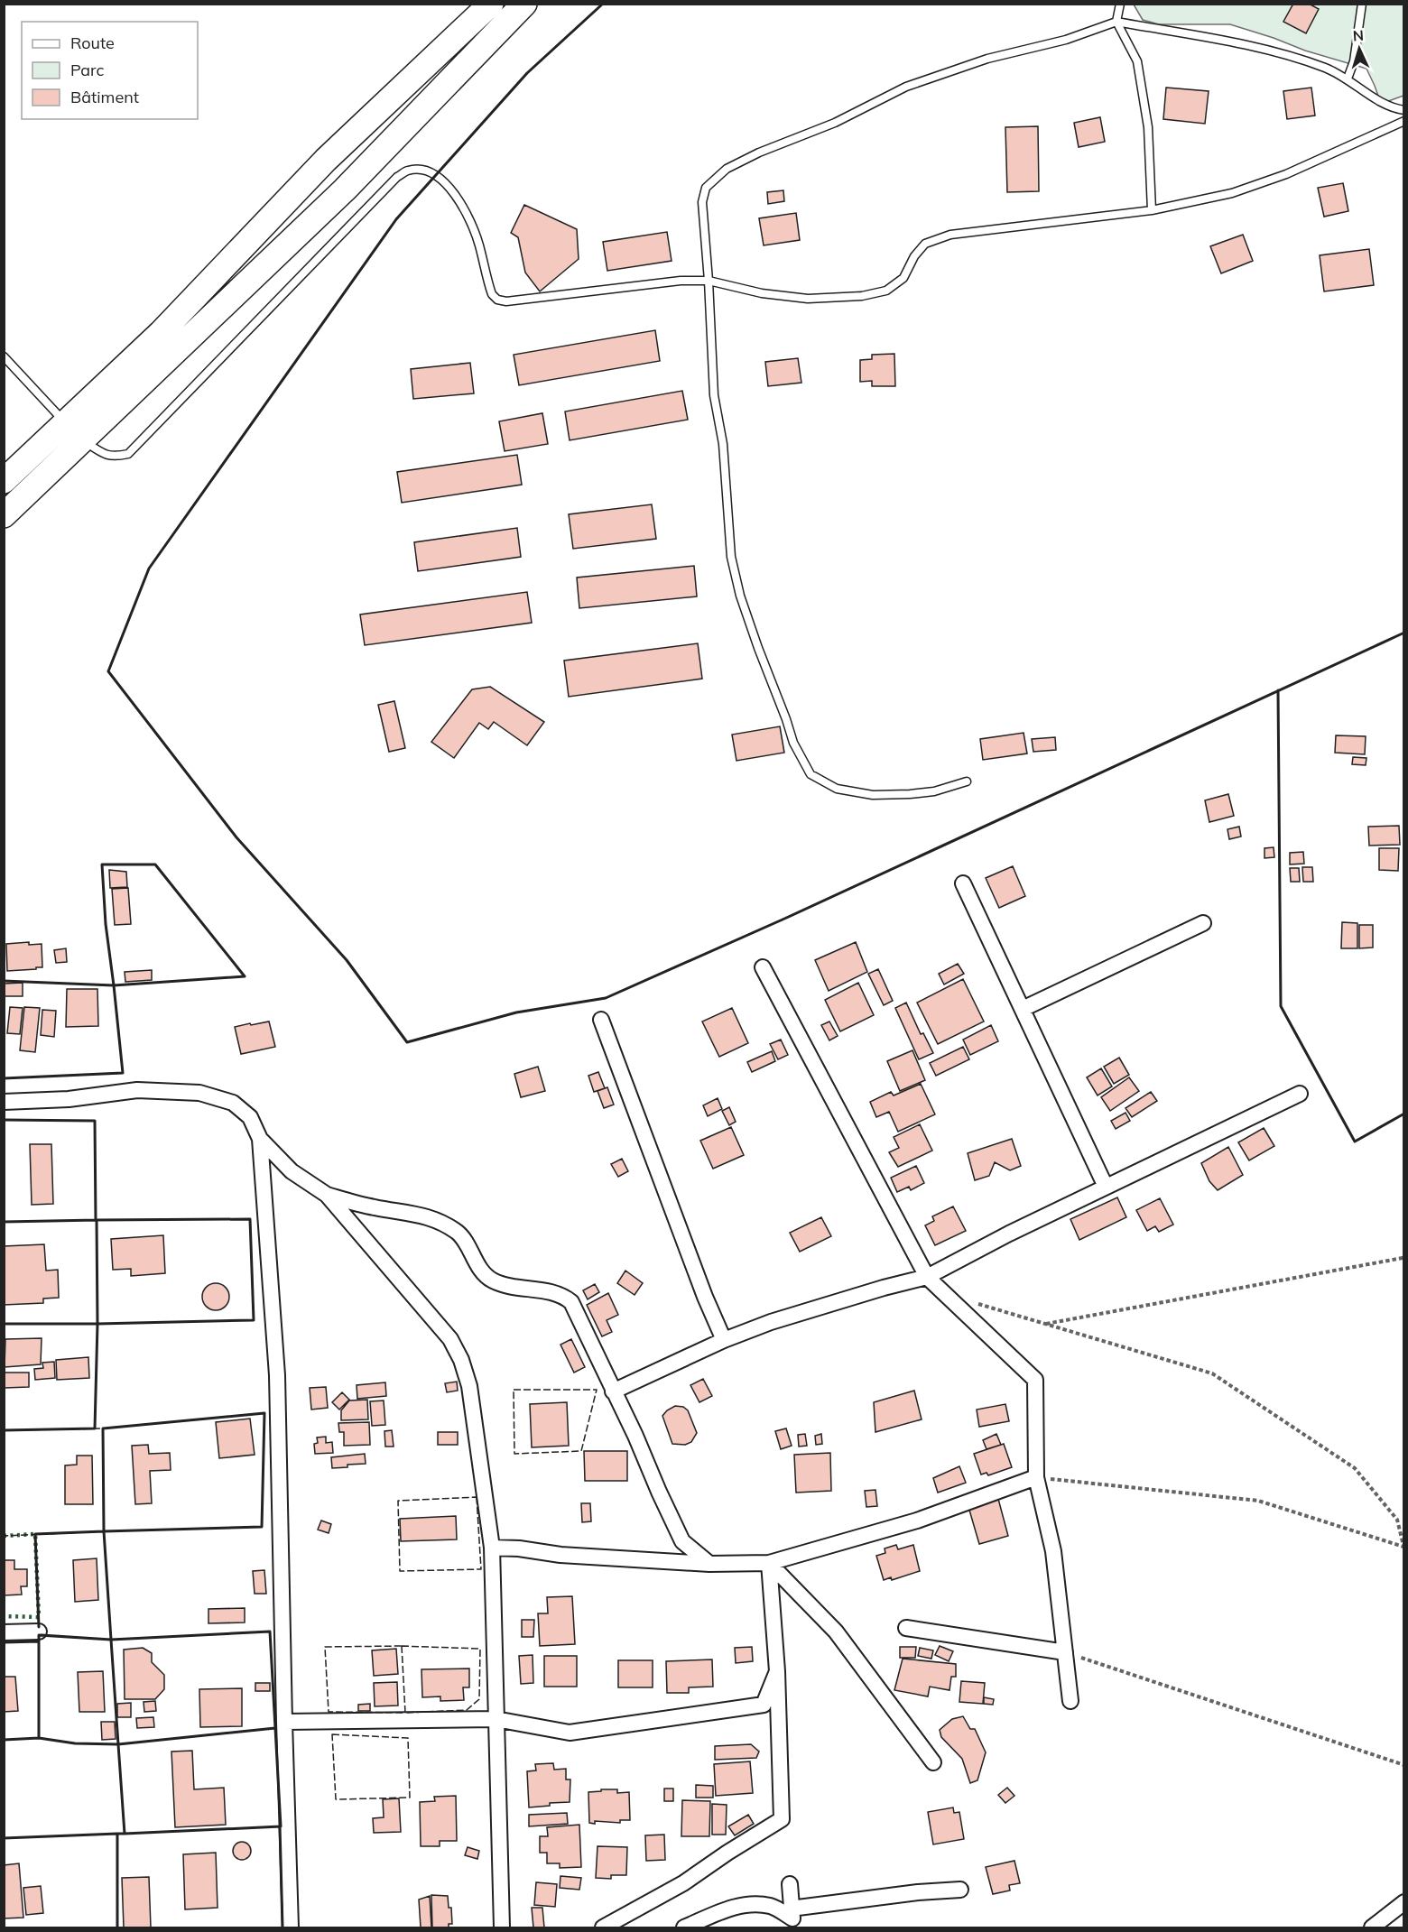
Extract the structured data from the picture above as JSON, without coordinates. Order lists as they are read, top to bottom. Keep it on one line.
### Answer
{"legend":["Route","Parc","Bâtiment"],"north":"top"}
